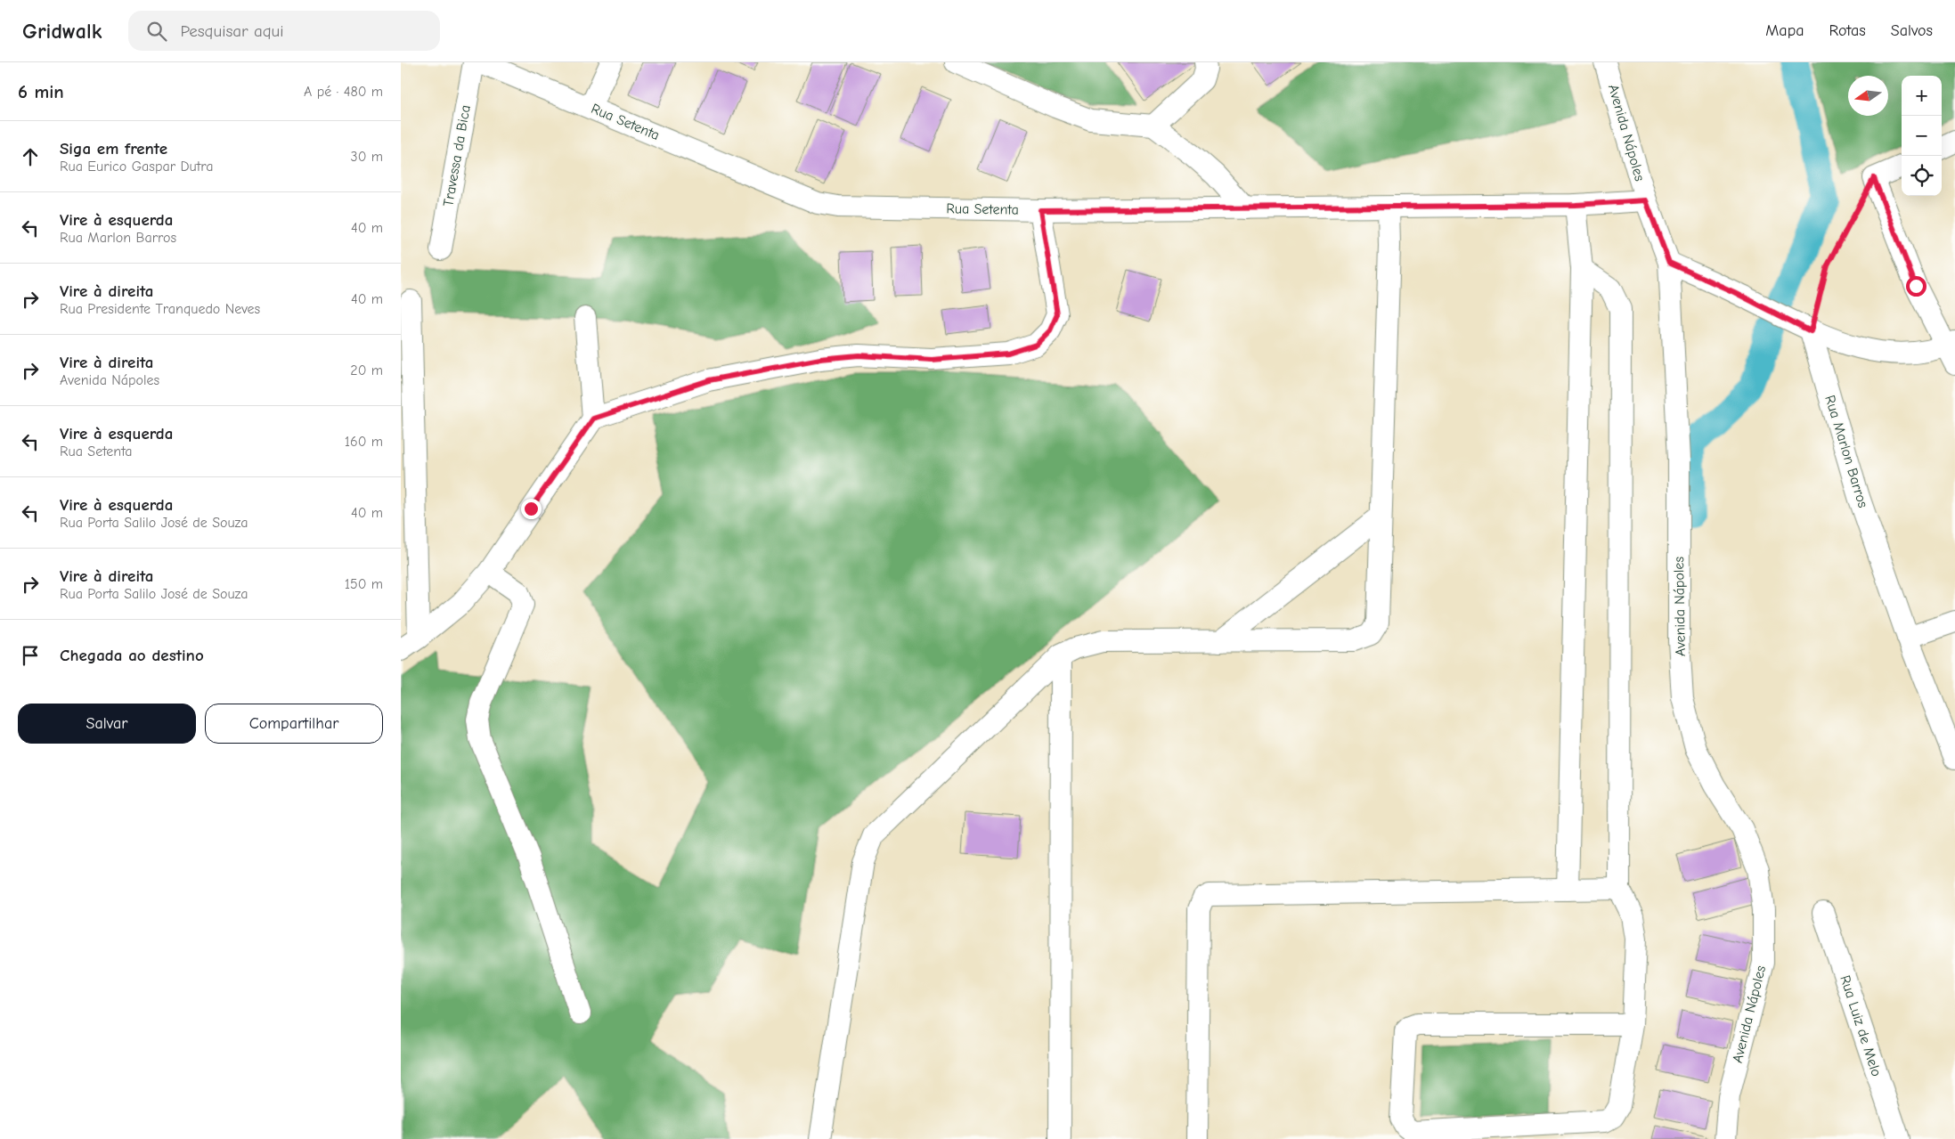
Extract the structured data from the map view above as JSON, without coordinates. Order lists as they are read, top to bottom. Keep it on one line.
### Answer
{"streets":{"street":["Rua Setenta","Avenida Nápoles","Travessa da Bica","Rua Marlon Barros","Rua Luiz de Melo"]},"crossings":[["Rua Setenta","Avenida Nápoles"]],"north":"left","page":{"header":"Gridwalk","search":"Pesquisar aqui","nav":["Mapa","Rotas","Salvos"],"heading":["6 min","A pé · 480 m"],"map_buttons":["+","−"],"list":[["Siga em frente","Rua Eurico Gaspar Dutra","30 m"],["Vire à esquerda","Rua Marlon Barros","40 m"],["Vire à direita","Rua Presidente Tranquedo Neves","40 m"],["Vire à direita","Avenida Nápoles","20 m"],["Vire à esquerda","Rua Setenta","160 m"],["Vire à esquerda","Rua Porta Salilo José de Souza","40 m"],["Vire à direita","Rua Porta Salilo José de Souza","150 m"],"Chegada ao destino"],"buttons":["Salvar","Compartilhar"]}}
